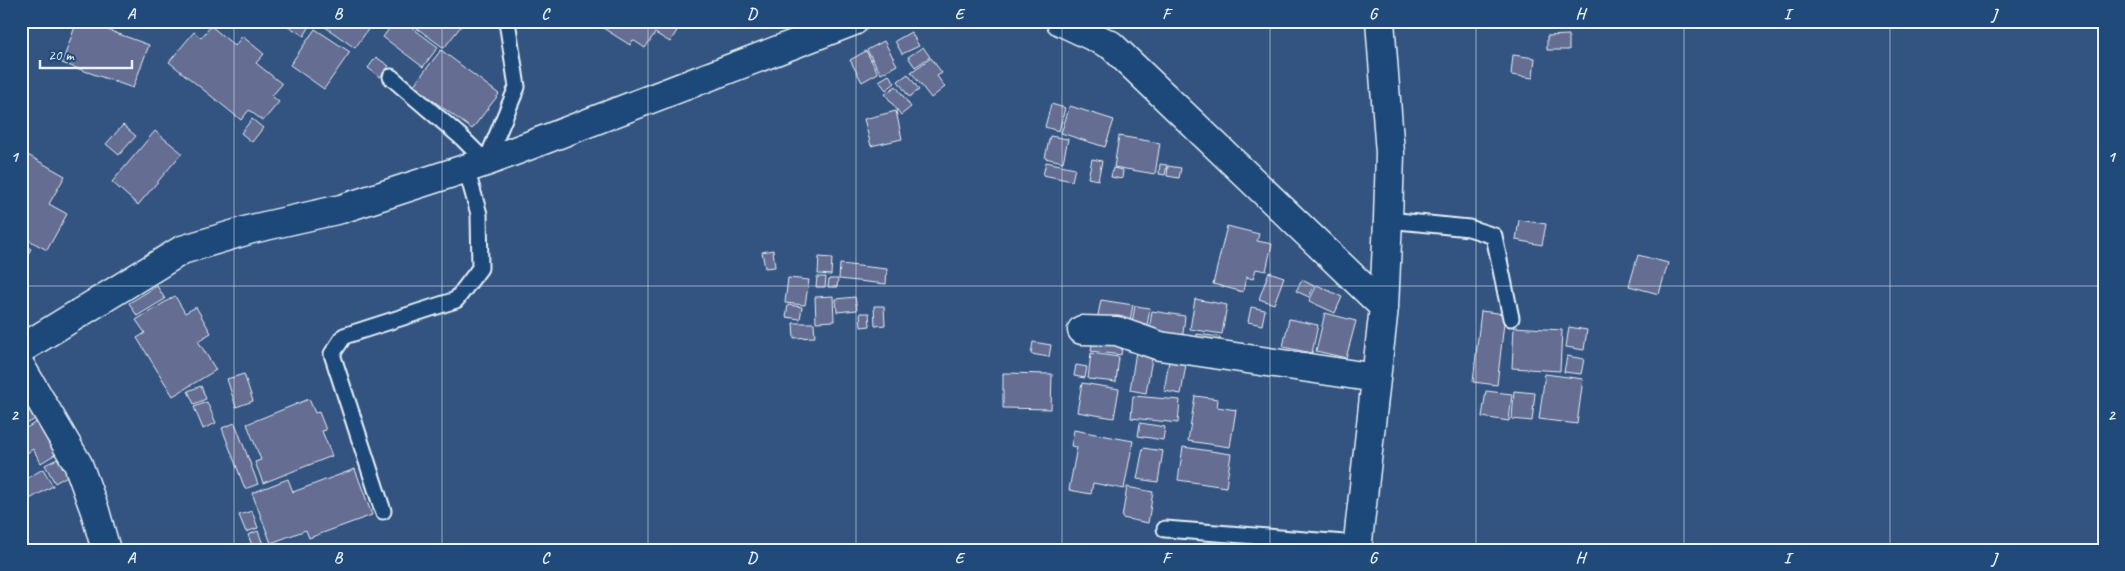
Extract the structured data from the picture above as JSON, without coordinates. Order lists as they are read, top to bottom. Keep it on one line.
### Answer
{"scale_bar":"20 m","grid":{"columns":["A","B","C","D","E","F","G","H","I","J"],"rows":["1","2"]}}
